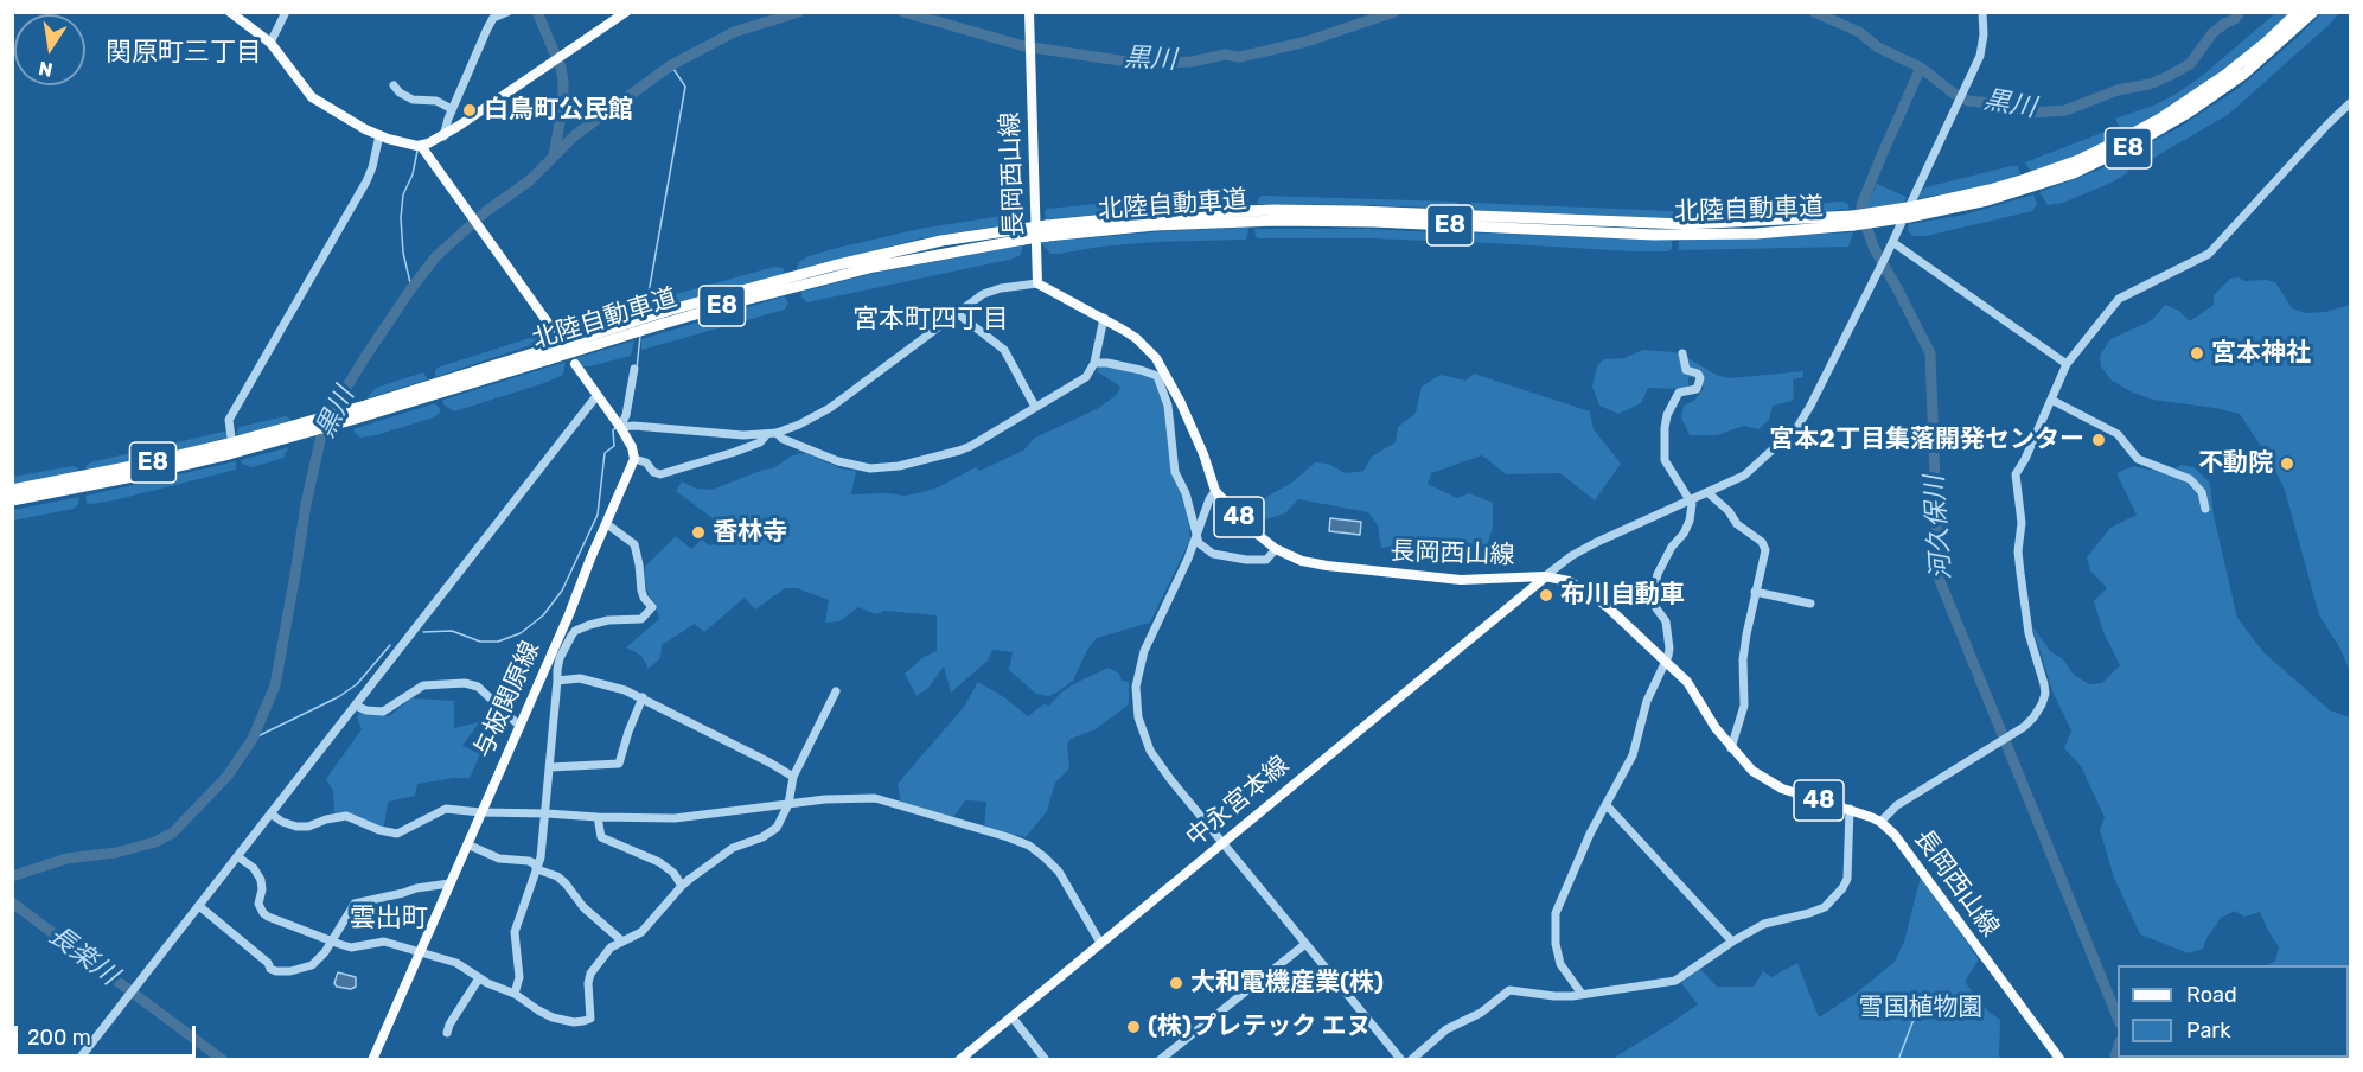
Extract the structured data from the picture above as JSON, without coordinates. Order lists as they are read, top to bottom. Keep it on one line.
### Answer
{"streets":{"highway":["E8","北陸自動車道"],"main road":["長岡西山線","48","与板関原線","中永宮本線"]},"crossings":[["長岡西山線","中永宮本線"]],"districts":["関原町三丁目","宮本町四丁目","雲出町"],"water":["黒川","河久保川","長楽川"],"parks":["雪国植物園"],"places":["白鳥町公民館","宮本神社","宮本2丁目集落開発センター","不動院","香林寺","布川自動車","大和電機産業(株)","(株)プレテック エヌ"],"legend":["Road","Park"],"scale_bar":"200 m","north":"bottom"}
